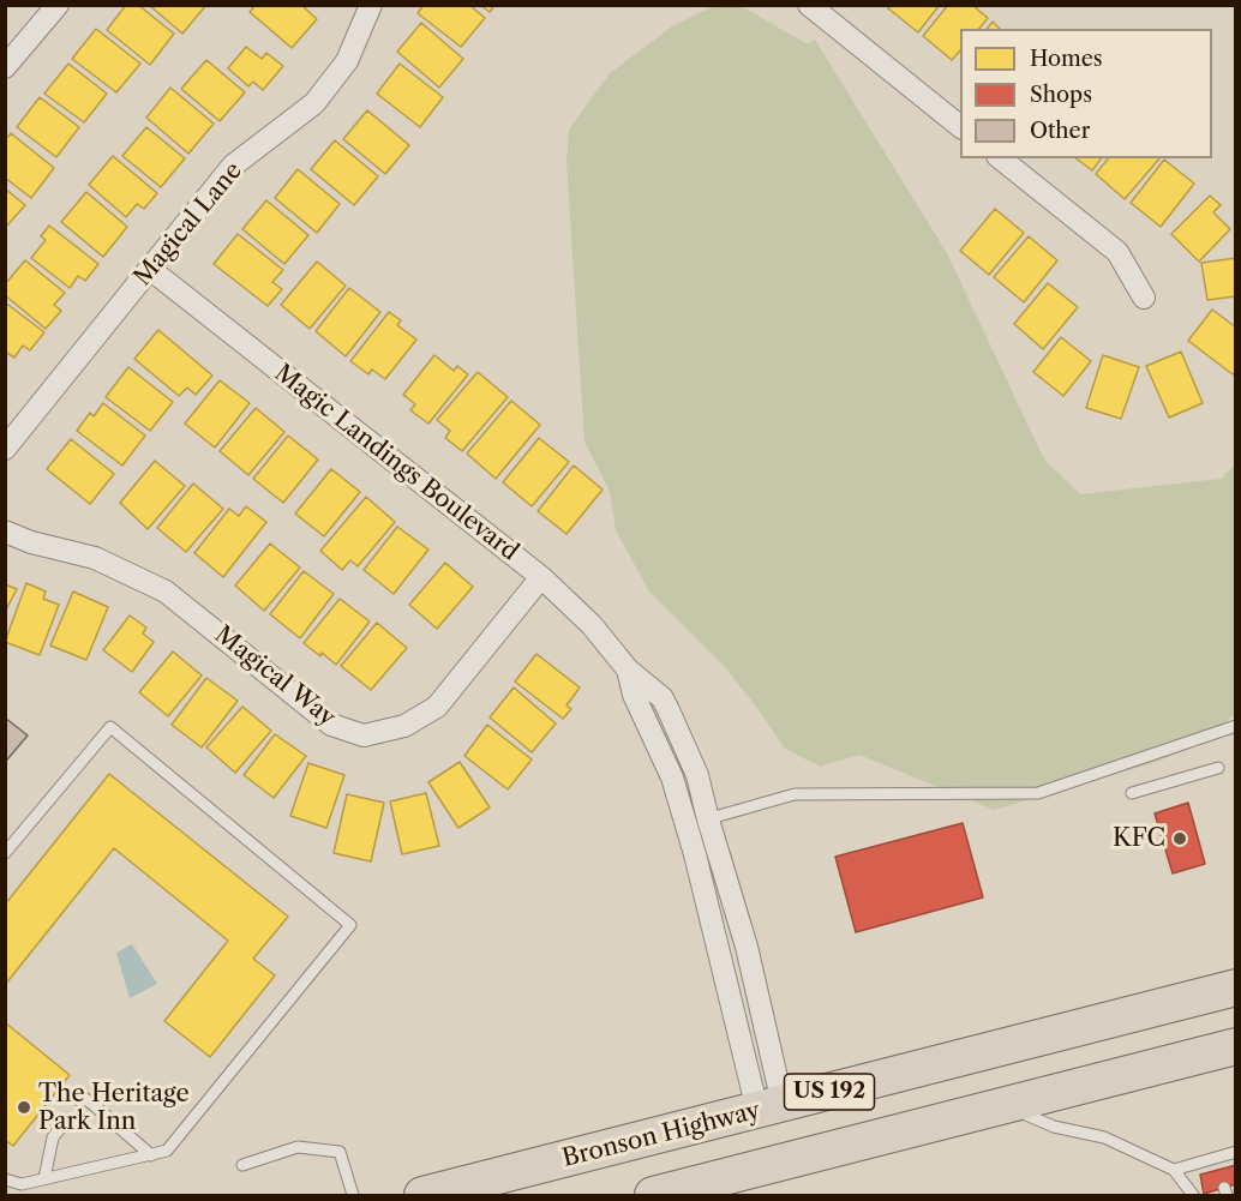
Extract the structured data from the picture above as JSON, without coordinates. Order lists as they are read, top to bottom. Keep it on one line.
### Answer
{"streets":{"highway":["US 192","Bronson Highway"],"street":["Magical Lane","Magic Landings Boulevard","Magical Way"]},"crossings":[["Magical Lane","Magic Landings Boulevard"],["Magic Landings Boulevard","Magical Way"],["Magic Landings Boulevard","Bronson Highway"]],"places":["KFC","The Heritage Park Inn"],"legend":["Homes","Shops","Other"]}
